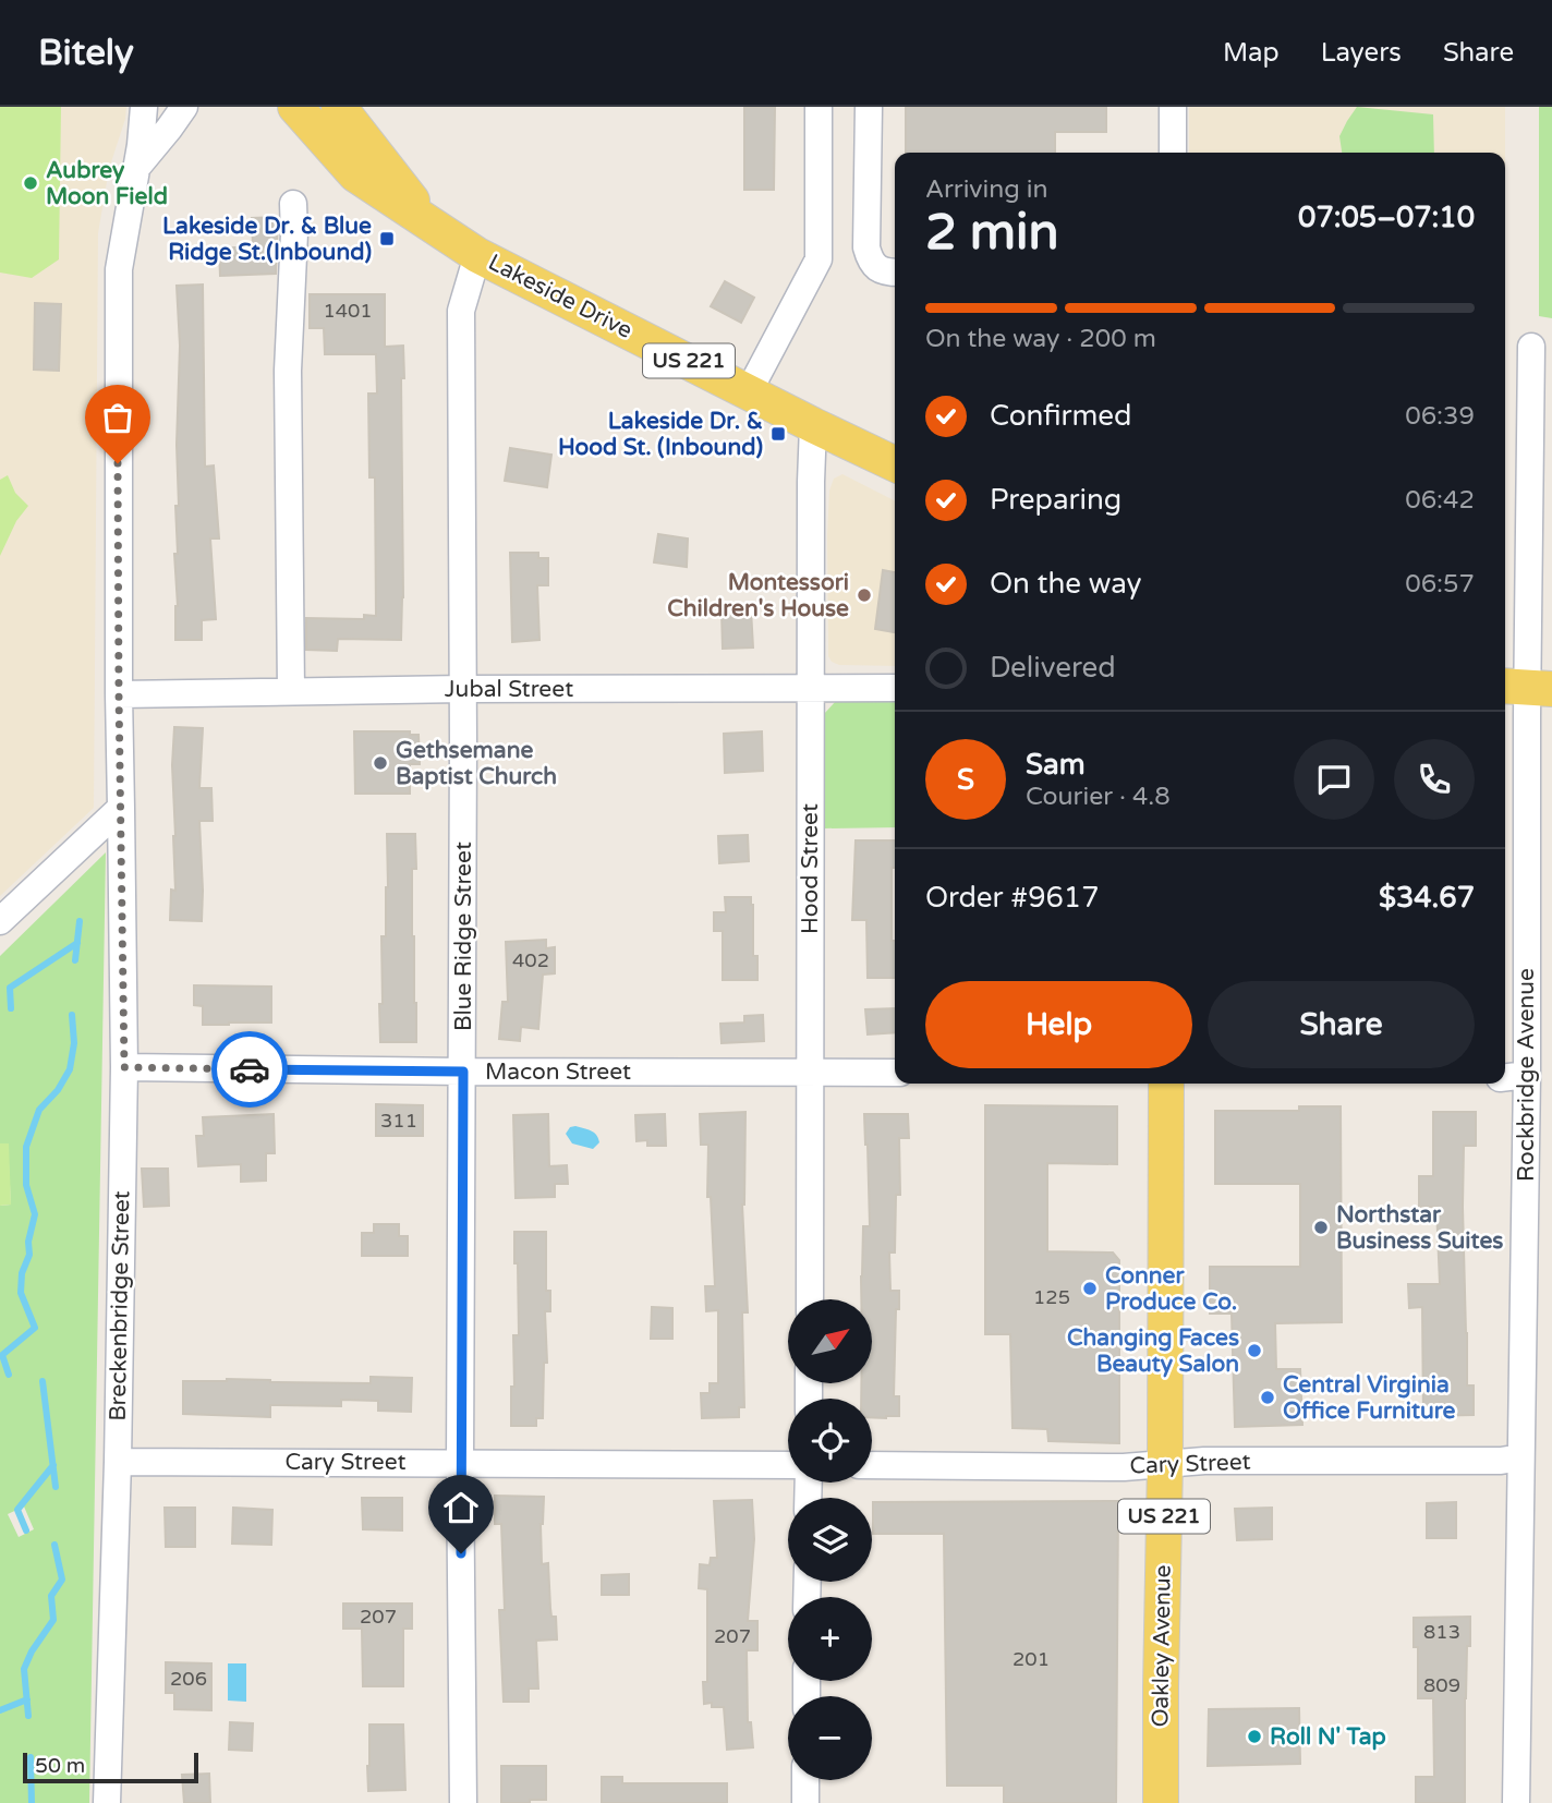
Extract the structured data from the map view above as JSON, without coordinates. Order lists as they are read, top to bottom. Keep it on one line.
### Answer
{"streets":{"main road":["Lakeside Drive","US 221","Oakley Avenue"],"street":["Jubal Street","Hood Street","Blue Ridge Street","Macon Street","Rockbridge Avenue","Breckenbridge Street","Cary Street"]},"crossings":[["Lakeside Drive","Hood Street"],["Lakeside Drive","Blue Ridge Street"],["Jubal Street","Hood Street"],["Jubal Street","Blue Ridge Street"],["Jubal Street","Breckenbridge Street"],["Hood Street","Macon Street"],["Blue Ridge Street","Macon Street"],["Blue Ridge Street","Cary Street"],["Macon Street","Breckenbridge Street"],["Rockbridge Avenue","Cary Street"],["Breckenbridge Street","Cary Street"],["Cary Street","Oakley Avenue"]],"places":{"other":["Aubrey Moon Field","Montessori Children's House","Gethsemane Baptist Church","Northstar Business Suites","Conner Produce Co.","Changing Faces Beauty Salon","Central Virginia Office Furniture","Roll N' Tap"],"transit":["Lakeside Dr. & Blue Ridge St.(Inbound)","Lakeside Dr. & Hood St. (Inbound)"]},"house_numbers":["1401","402","311","125","207","813","207","201","206","809"],"scale_bar":"50 m","north":"top right","page":{"header":"Bitely","nav":["Map","Layers","Share"],"heading":["2 min","Arriving in","07:05–07:10"],"panel":["Sam","Courier · 4.8","Order #9617","$34.67"],"bar":"On the way · 200 m","list":[["Confirmed","06:39"],["Preparing","06:42"],["On the way","06:57"],"Delivered"],"round":"S","buttons":["Help","Share"],"map_buttons":["+","−"],"scale":"50 m"}}
